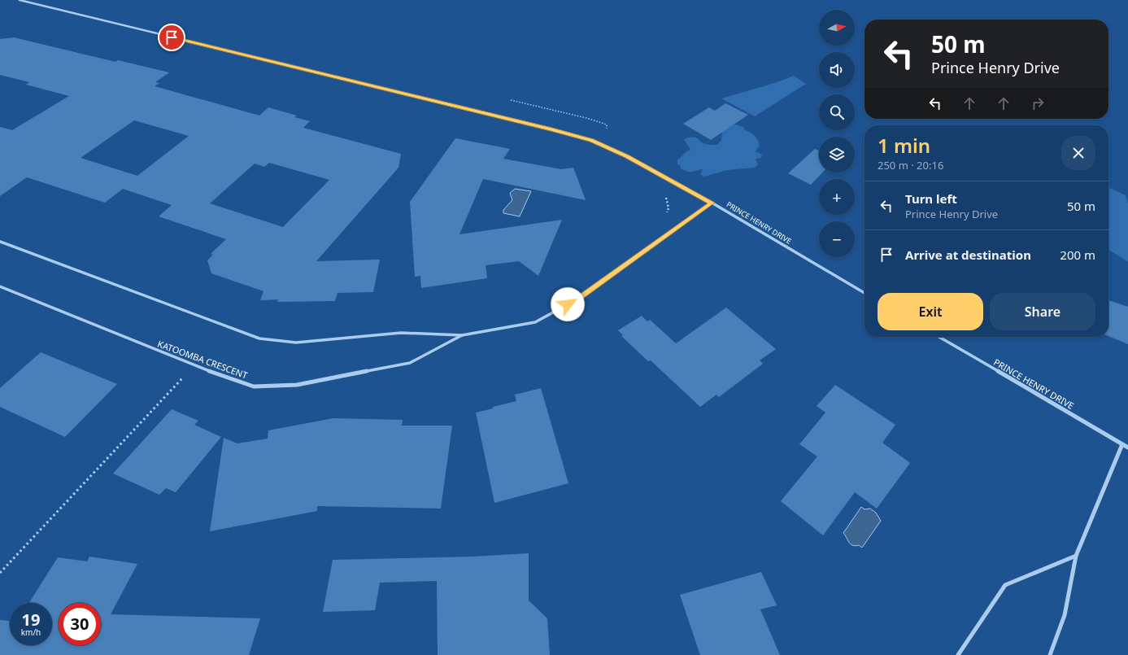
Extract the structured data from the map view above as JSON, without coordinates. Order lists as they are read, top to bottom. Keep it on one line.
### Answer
{"streets":{"street":["PRINCE HENRY DRIVE","KATOOMBA CRESCENT"]},"crossings":[["PRINCE HENRY DRIVE","KATOOMBA CRESCENT"]],"north":"right","page":{"map_buttons":["+","−"],"turn":["50 m","Prince Henry Drive"],"heading":["1 min","250 m · 20:16"],"list":[{"name":"Turn left","note":"Prince Henry Drive","value":"50 m"},{"name":"Arrive at destination","value":"200 m"}],"buttons":["Exit","Share"],"speed":"19 km/h","limit":"30"}}
